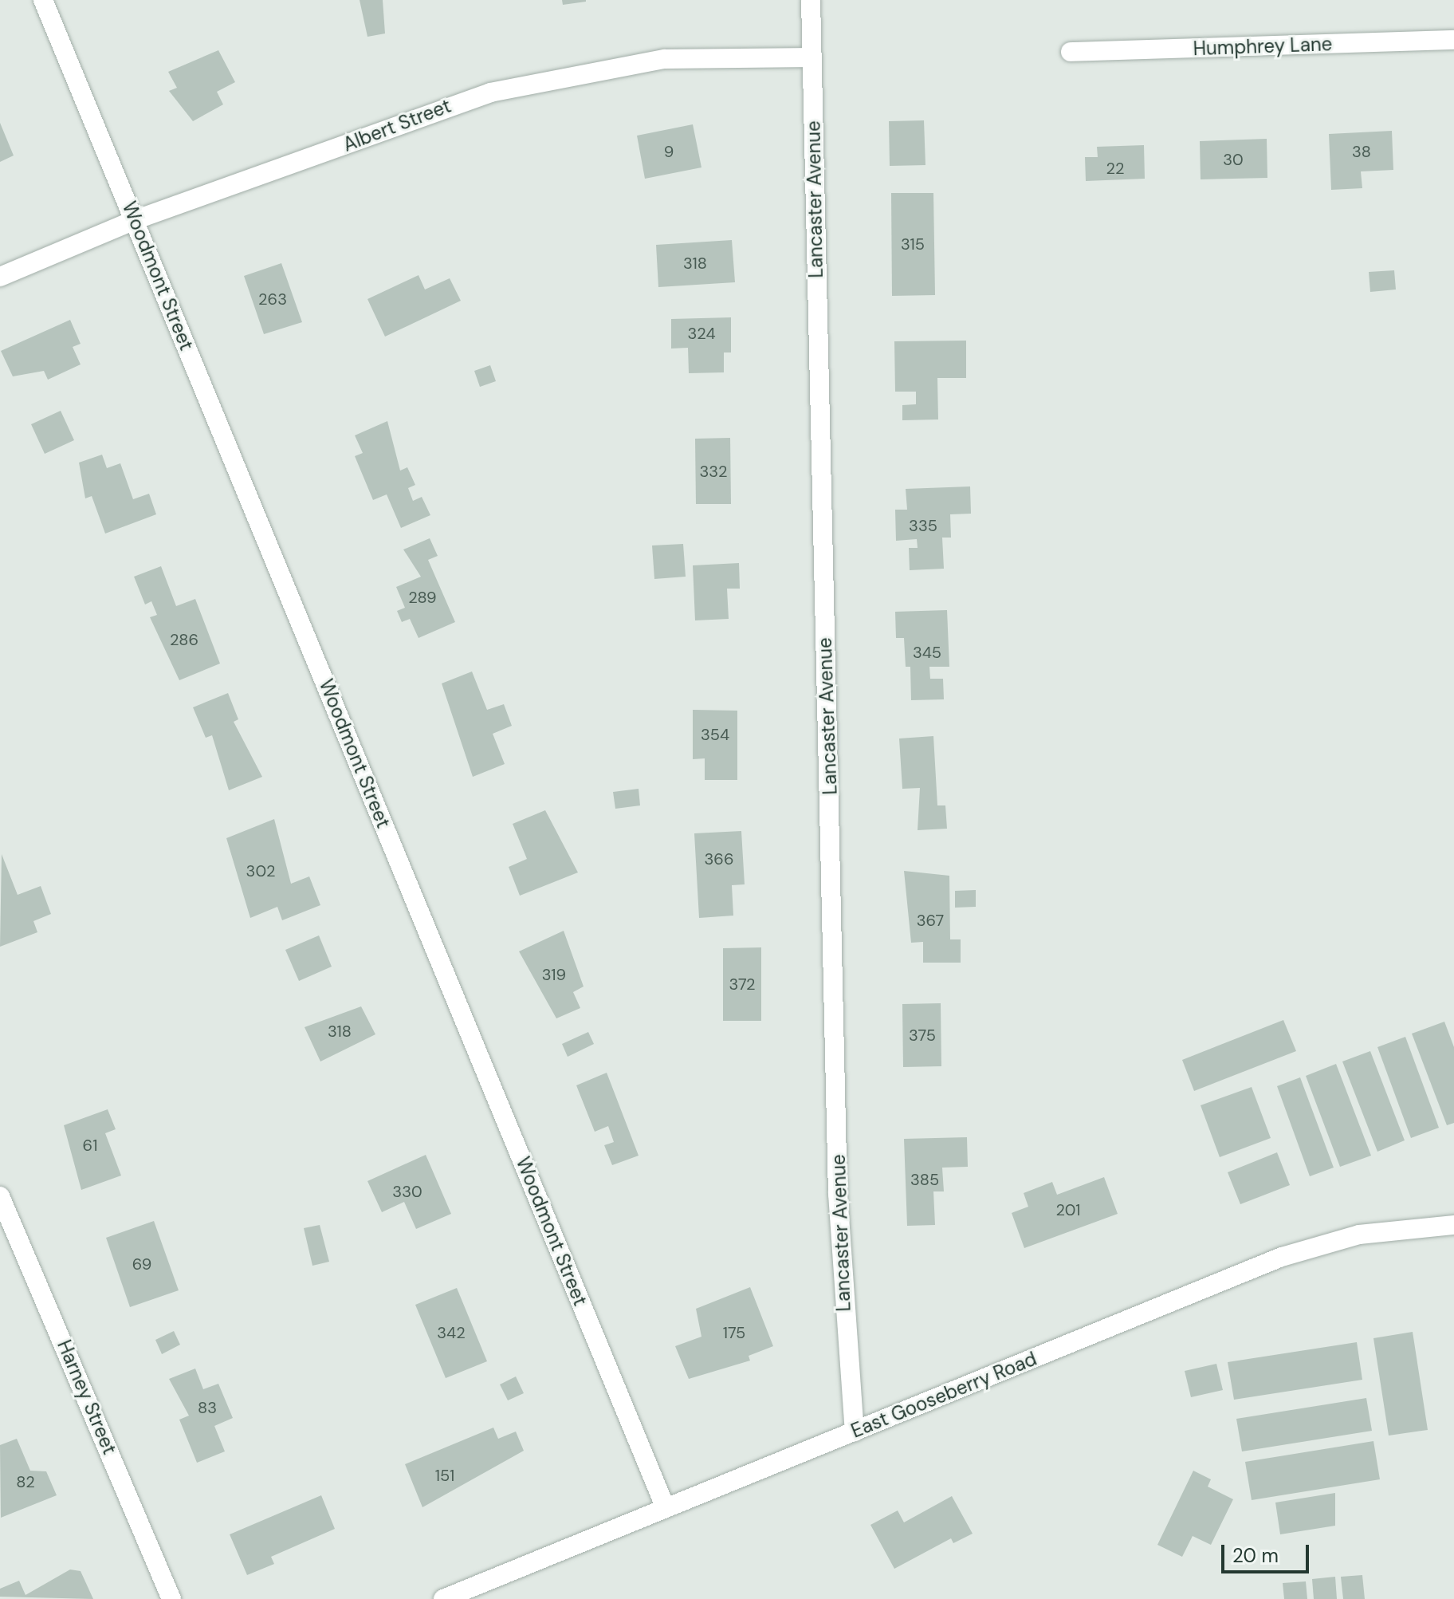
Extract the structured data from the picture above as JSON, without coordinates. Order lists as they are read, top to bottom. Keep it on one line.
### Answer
{"streets":{"street":["Humphrey Lane","Albert Street","Lancaster Avenue","Woodmont Street","East Gooseberry Road","Harney Street"]},"crossings":[["Albert Street","Lancaster Avenue"],["Albert Street","Woodmont Street"],["Lancaster Avenue","East Gooseberry Road"],["Woodmont Street","East Gooseberry Road"]],"house_numbers":["9","38","30","22","315","318","263","324","332","335","289","286","345","354","366","302","367","319","372","318","375","61","385","330","201","69","342","175","83","151","82"],"scale_bar":"20 m"}
